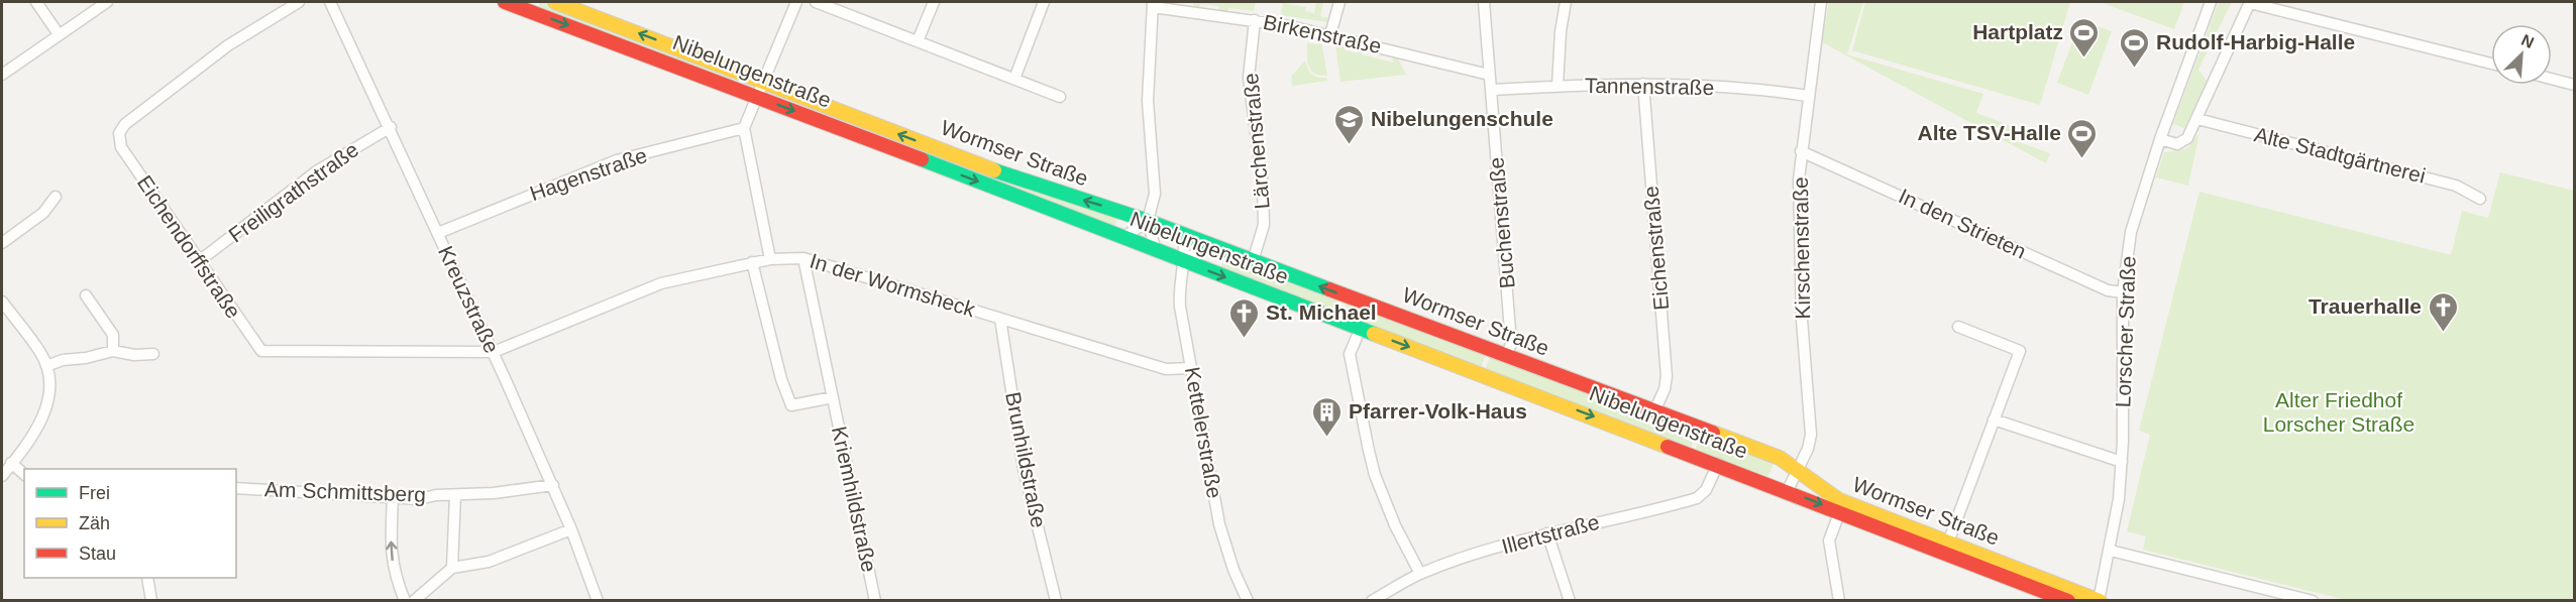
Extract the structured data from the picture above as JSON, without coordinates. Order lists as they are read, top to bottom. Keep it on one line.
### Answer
{"streets":{"street":["Birkenstraße","Nibelungenstraße","Tannenstraße","Lärchenstraße","Wormser Straße","Alte Stadtgärtnerei","Hagenstraße","Freiligrathstraße","Buchenstraße","In den Strieten","Eichendorffstraße","Eichenstraße","Kirschenstraße","In der Wormsheck","Kreuzstraße","Lorscher Straße","Kettelerstraße","Brunhildstraße","Am Schmittsberg","Kriemhildstraße","Illertstraße"]},"crossings":[["Birkenstraße","Lärchenstraße"],["Birkenstraße","Buchenstraße"],["Nibelungenstraße","Wormser Straße"],["Nibelungenstraße","Kirschenstraße"],["Nibelungenstraße","Kettelerstraße"],["Nibelungenstraße","Illertstraße"],["Tannenstraße","Buchenstraße"],["Tannenstraße","Eichenstraße"],["Tannenstraße","Kirschenstraße"],["Lärchenstraße","Wormser Straße"],["Wormser Straße","Buchenstraße"],["Wormser Straße","Eichenstraße"],["Wormser Straße","Kirschenstraße"],["Wormser Straße","Lorscher Straße"],["Wormser Straße","Kettelerstraße"],["Hagenstraße","Kreuzstraße"],["Freiligrathstraße","Eichendorffstraße"],["Freiligrathstraße","Kreuzstraße"],["In den Strieten","Kirschenstraße"],["In den Strieten","Lorscher Straße"],["Eichendorffstraße","In der Wormsheck"],["Eichendorffstraße","Kreuzstraße"],["In der Wormsheck","Kreuzstraße"],["In der Wormsheck","Kettelerstraße"],["In der Wormsheck","Brunhildstraße"],["In der Wormsheck","Kriemhildstraße"],["Kreuzstraße","Am Schmittsberg"]],"one_way":["Nibelungenstraße","Wormser Straße"],"parks":["Alter Friedhof Lorscher Straße"],"places":{"sports":["Hartplatz","Rudolf-Harbig-Halle","Alte TSV-Halle"],"school or university":["Nibelungenschule"],"church":["Trauerhalle","St. Michael"],"building":["Pfarrer-Volk-Haus"]},"legend":["Frei","Zäh","Stau"],"north":"top right"}
